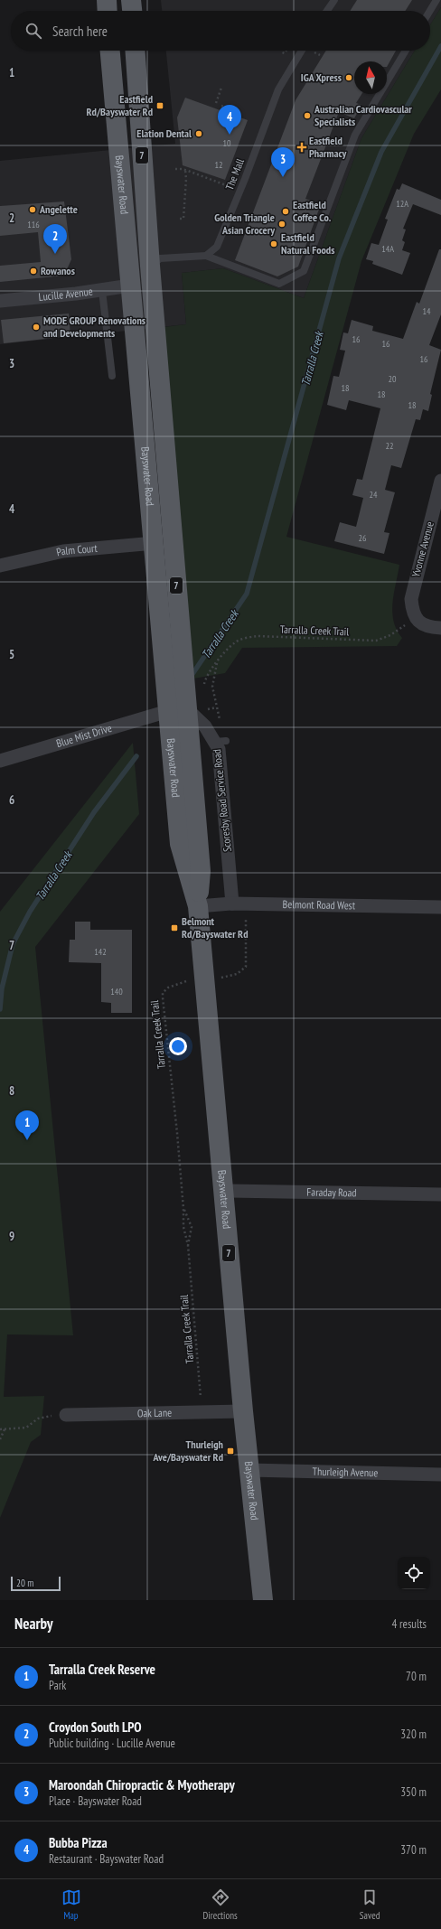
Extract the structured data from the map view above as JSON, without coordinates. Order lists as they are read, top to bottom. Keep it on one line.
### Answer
{"streets":{"main road":["7","Bayswater Road"],"street":["Lucille Avenue","Yvonne Avenue","Palm Court","Blue Mist Drive","Scoresby Road Service Road","Belmont Road West","Faraday Road","Oak Lane","Thurleigh Avenue"],"lane":["The Mall"],"path":["Tarralla Creek Trail"]},"crossings":[["Bayswater Road","Lucille Avenue"],["Bayswater Road","Palm Court"],["Bayswater Road","Tarralla Creek Trail"],["Bayswater Road","Blue Mist Drive"],["Bayswater Road","Scoresby Road Service Road"],["Bayswater Road","Belmont Road West"],["Bayswater Road","Faraday Road"],["Bayswater Road","Oak Lane"],["Bayswater Road","Thurleigh Avenue"],["Yvonne Avenue","Tarralla Creek Trail"],["Tarralla Creek Trail","Scoresby Road Service Road"],["Tarralla Creek Trail","Oak Lane"],["Blue Mist Drive","Scoresby Road Service Road"],["Scoresby Road Service Road","Belmont Road West"]],"water":["Tarralla Creek"],"places":{"other":["IGA Xpress","Australian Cardiovascular Specialists","Elation Dental","Angelette","Eastfield Coffee Co.","Golden Triangle Asian Grocery","Eastfield Natural Foods","Rowanos","MODE GROUP Renovations and Developments"],"transit":["Eastfield Rd/Bayswater Rd","Belmont Rd/Bayswater Rd","Thurleigh Ave/Bayswater Rd"],"health":["Eastfield Pharmacy"]},"house_numbers":["10","12","12A","116","14A","14","16","16","16","20","18","18","18","22","24","26","142","140"],"scale_bar":"20 m","north":"top","page":{"search":"Search here","pins":["4","3","2","1"],"scale":"20 m","heading":["Nearby","4 results"],"list":[{"mark":"1","name":"Tarralla Creek Reserve","note":"Park","value":"70 m"},{"mark":"2","name":"Croydon South LPO","note":"Public building · Lucille Avenue","value":"320 m"},{"mark":"3","name":"Maroondah Chiropractic & Myotherapy","note":"Place · Bayswater Road","value":"350 m"},{"mark":"4","name":"Bubba Pizza","note":"Restaurant · Bayswater Road","value":"370 m"}],"nav":["Map","Directions","Saved"]},"grid":{"rows":["1","2","3","4","5","6","7","8","9"]}}
